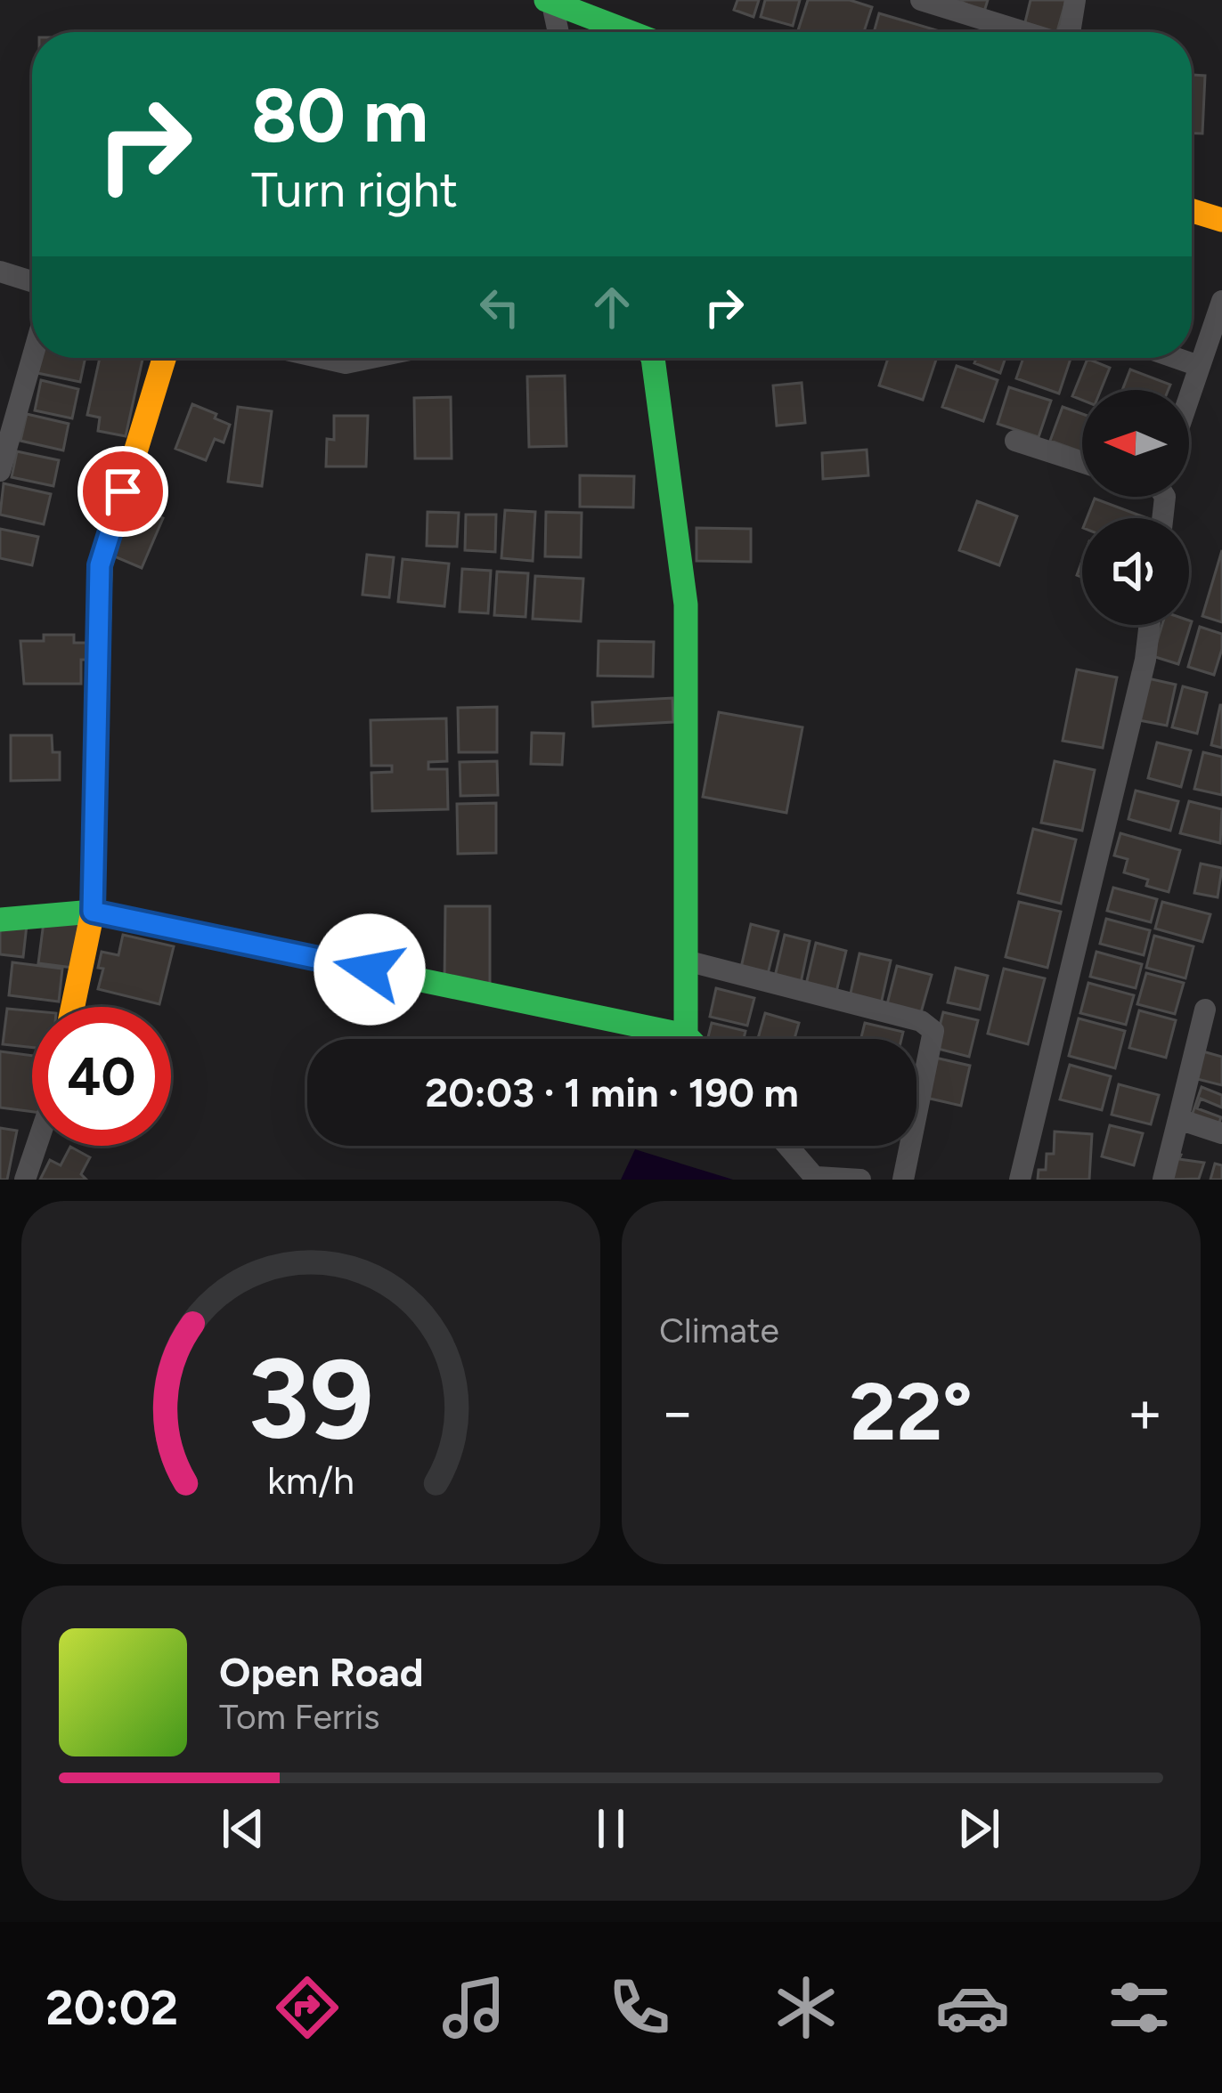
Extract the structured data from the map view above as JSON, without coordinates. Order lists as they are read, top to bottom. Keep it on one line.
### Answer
{"north":"left","page":{"turn":["80 m","Turn right"],"limit":"40","trip":"20:03 · 1 min · 190 m","tile":"Climate","heat":["−","22°","+"],"song":["Open Road","Tom Ferris"],"tabs":"20:02","gauge":["39","km/h"]}}
